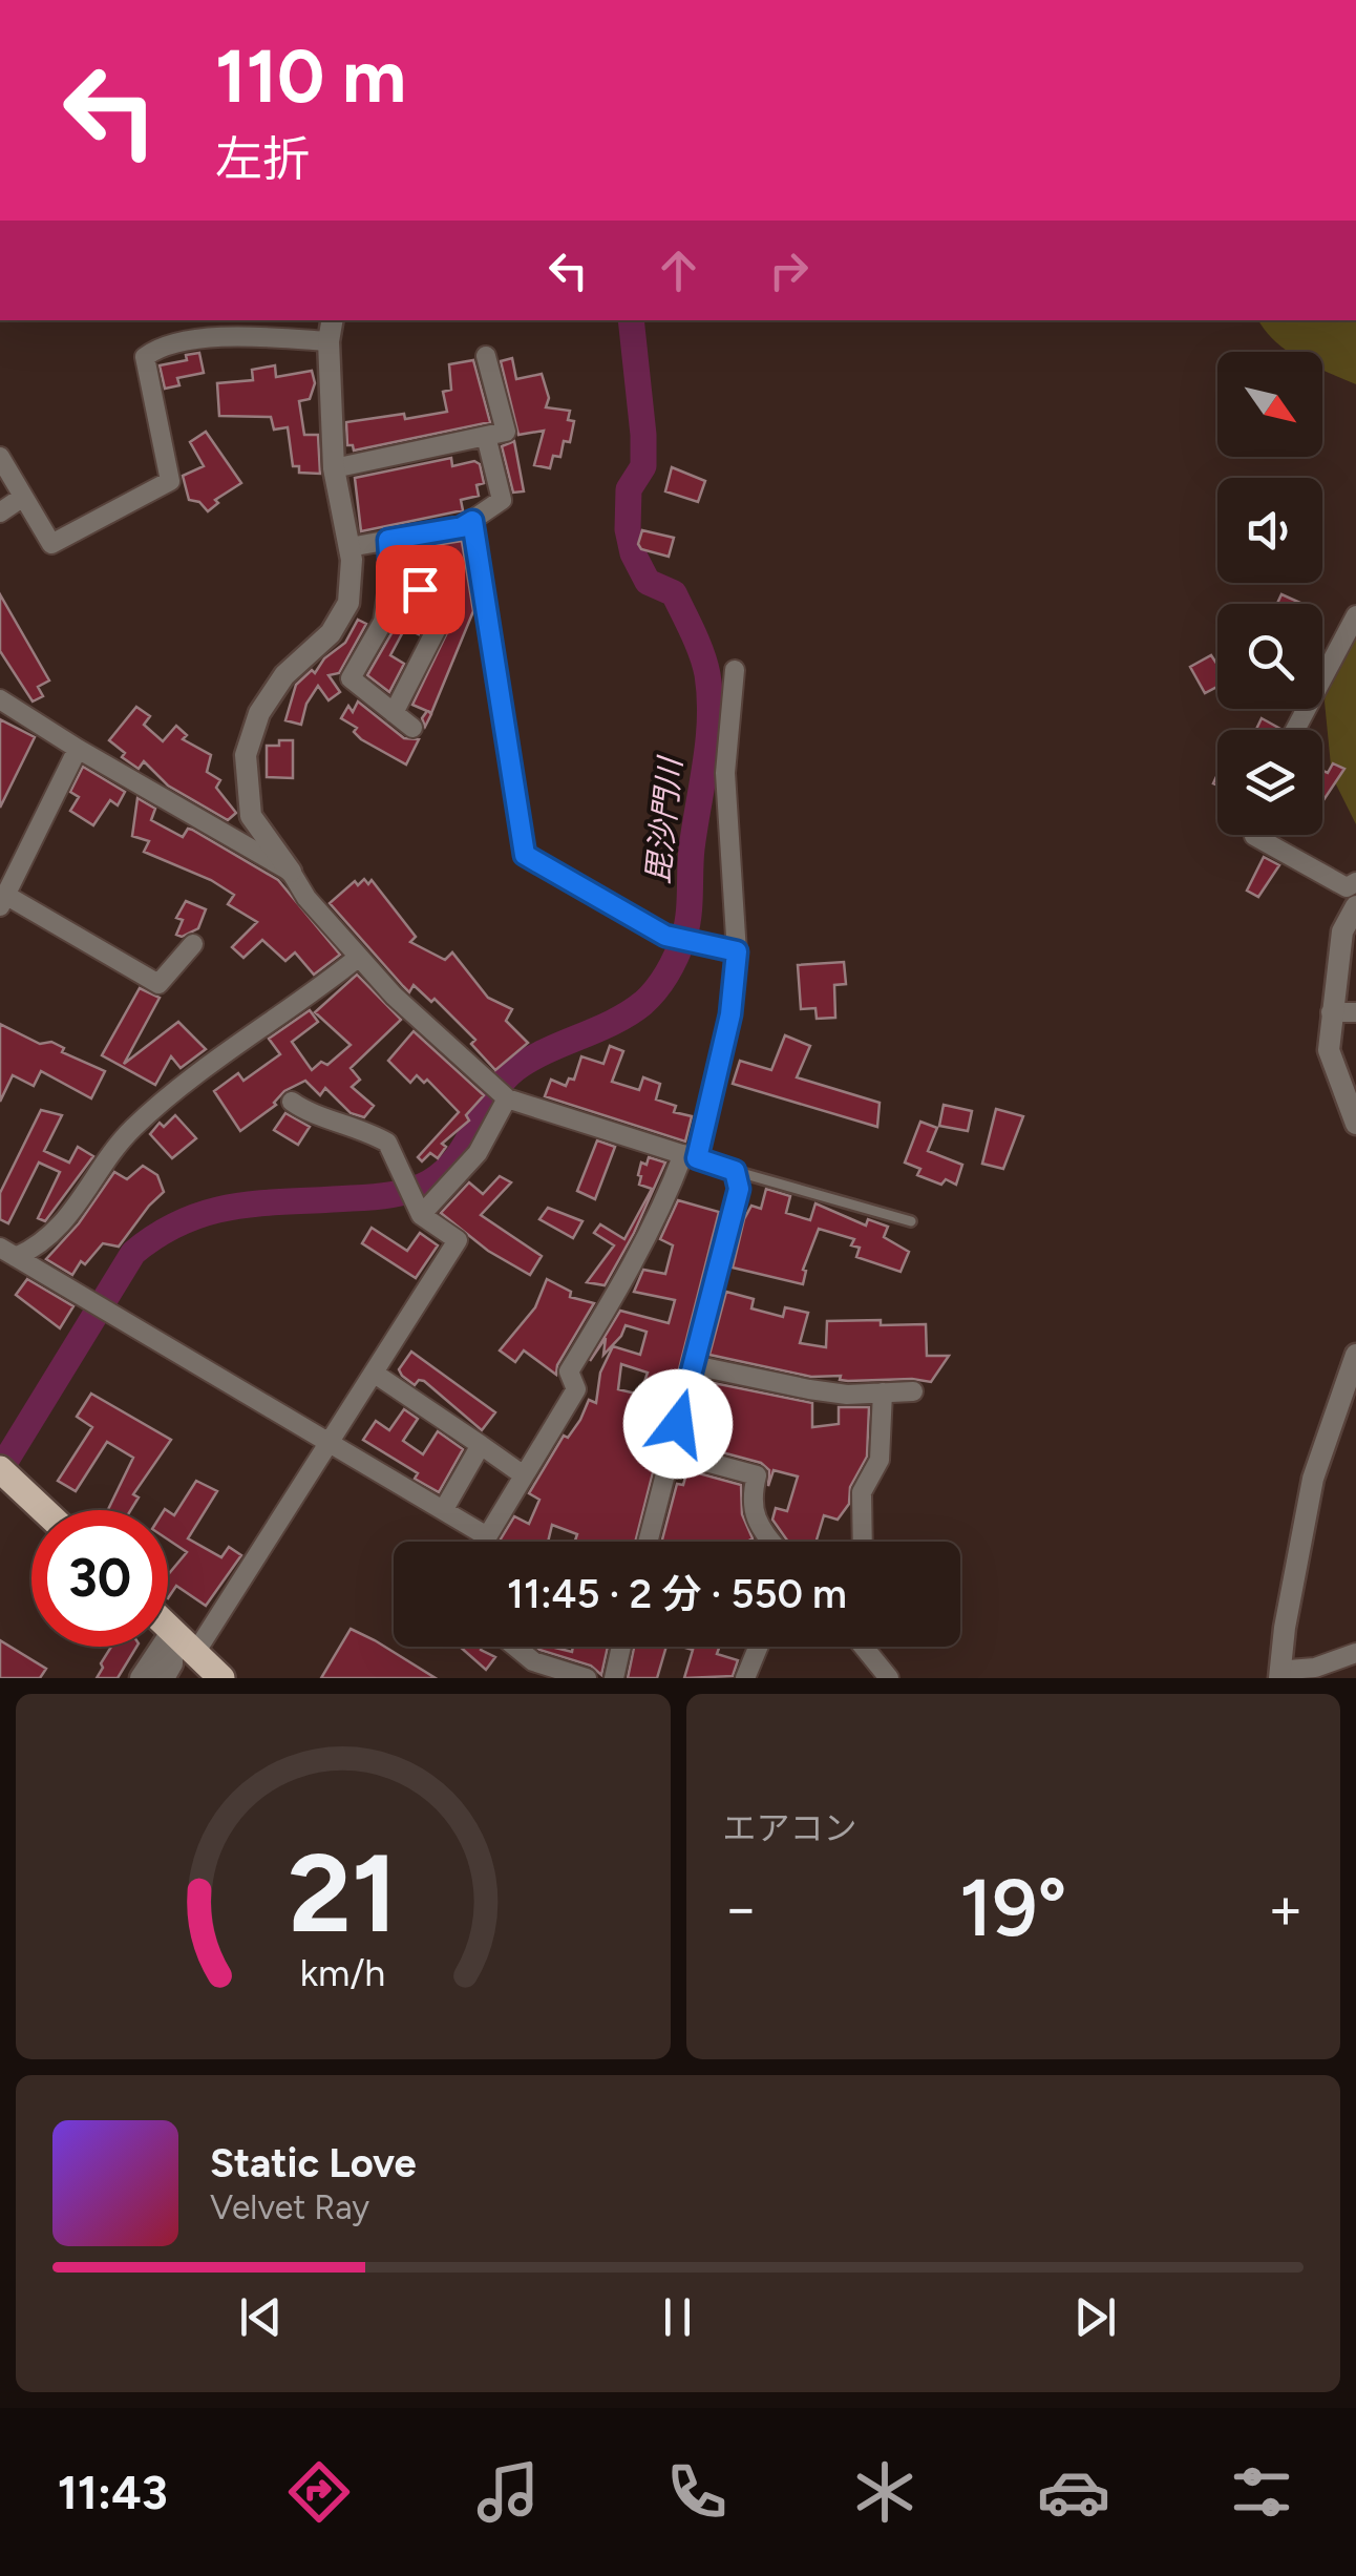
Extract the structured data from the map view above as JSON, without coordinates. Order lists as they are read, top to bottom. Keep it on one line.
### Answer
{"water":["毘沙門川"],"north":"bottom right","page":{"turn":["110 m","左折"],"limit":"30","trip":"11:45 · 2 分 · 550 m","tile":"エアコン","heat":["−","19°","+"],"song":["Static Love","Velvet Ray"],"tabs":"11:43","gauge":["21","km/h"]}}
